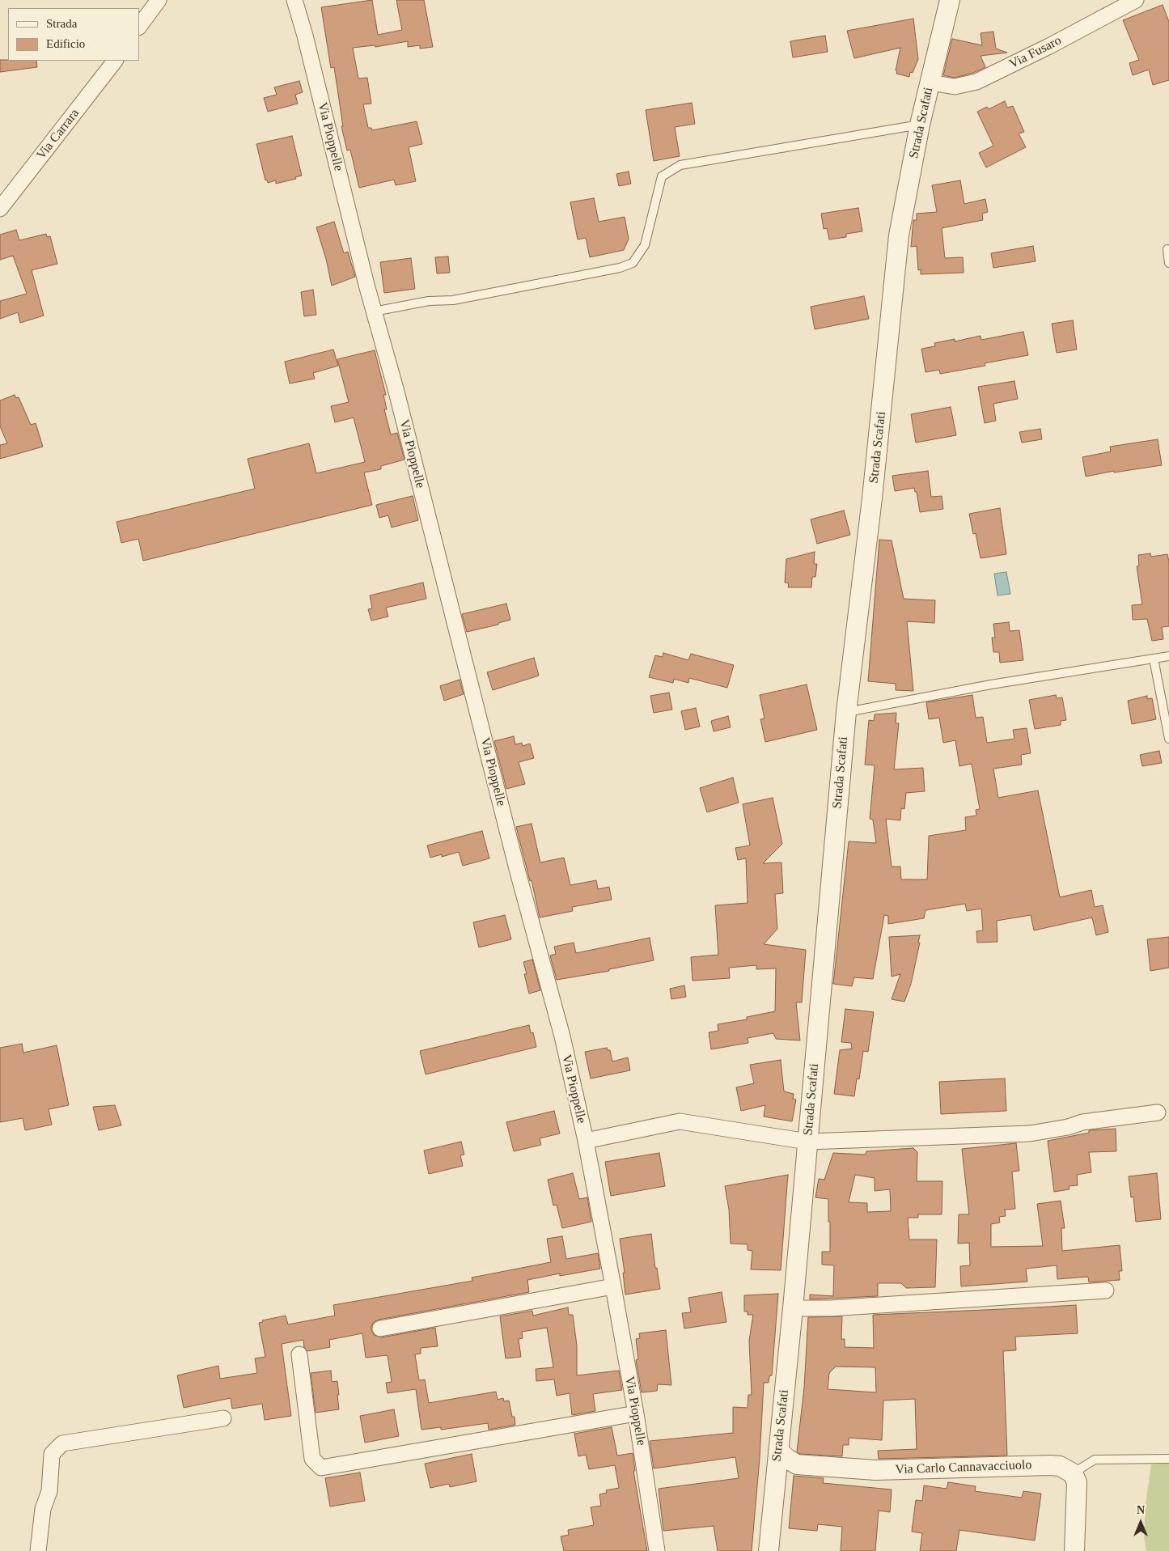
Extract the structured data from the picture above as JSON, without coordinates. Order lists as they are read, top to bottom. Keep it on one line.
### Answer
{"streets":{"street":["Via Fusaro","Strada Scafati","Via Carrara","Via Pioppelle","Via Carlo Cannavacciuolo"]},"crossings":[["Via Fusaro","Strada Scafati"],["Strada Scafati","Via Carlo Cannavacciuolo"]],"legend":["Strada","Edificio"],"north":"top"}
